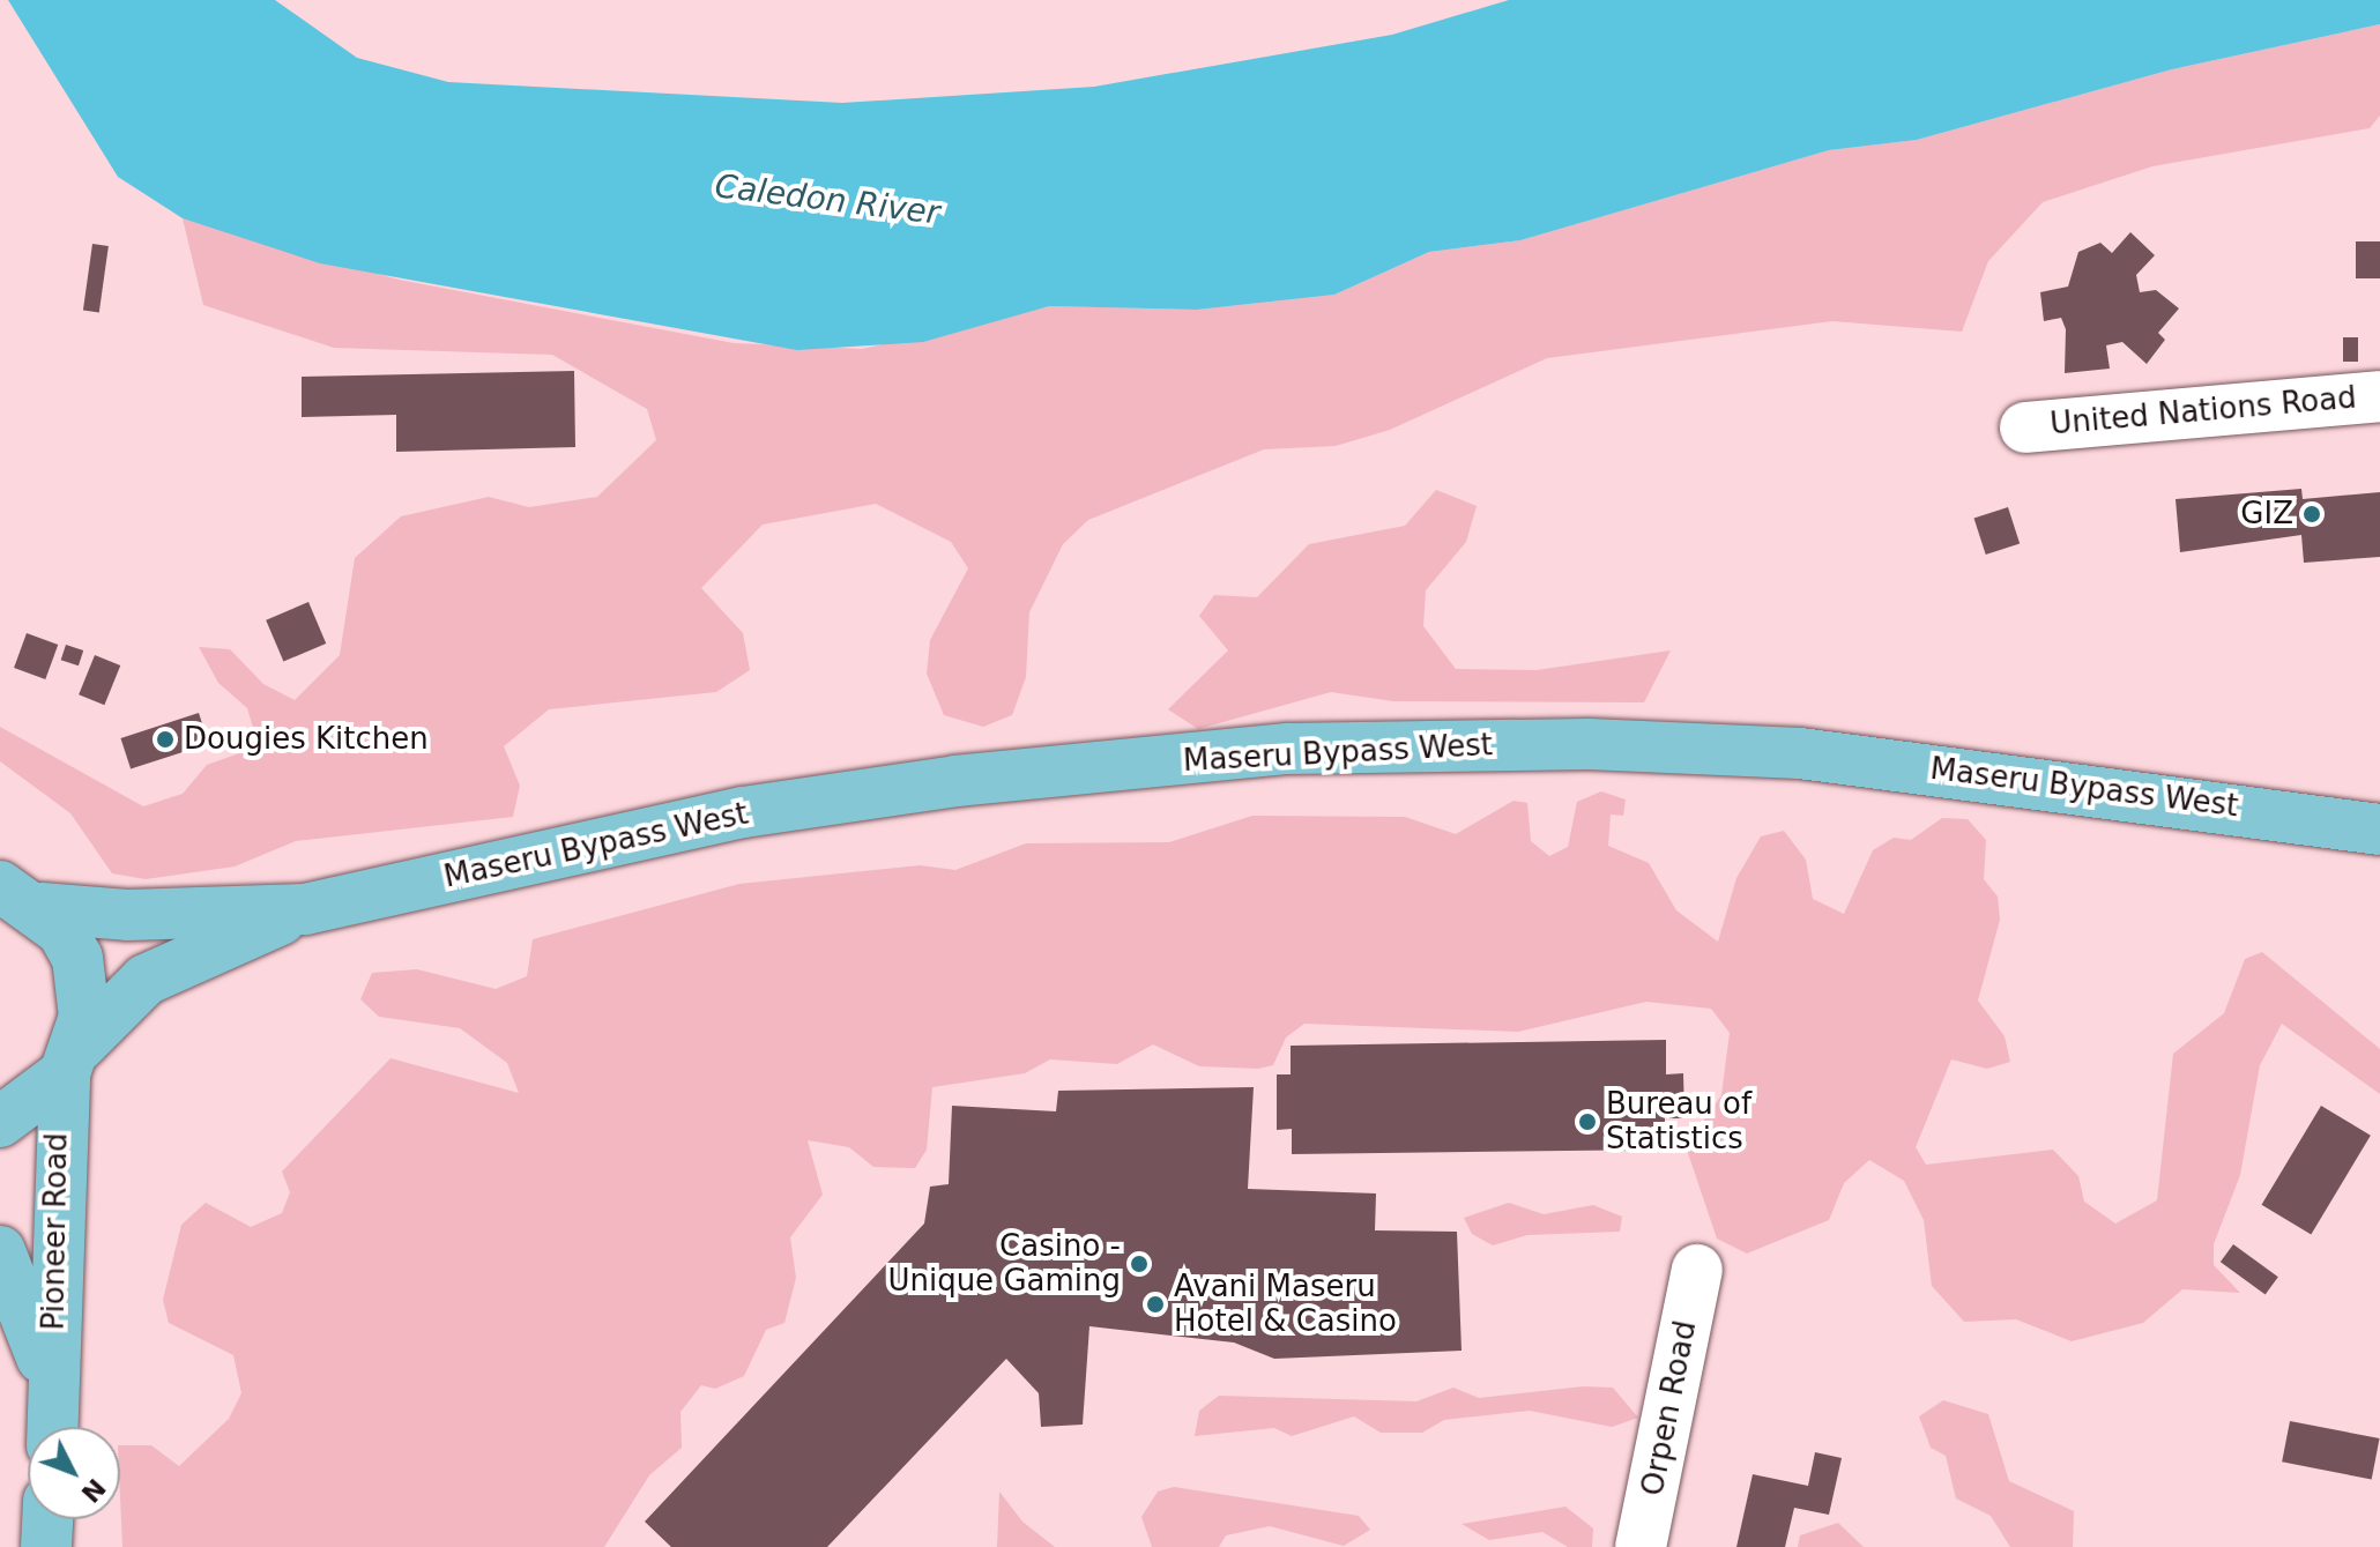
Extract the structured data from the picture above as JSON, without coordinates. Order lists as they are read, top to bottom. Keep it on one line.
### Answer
{"streets":{"main road":["Maseru Bypass West","Pioneer Road"],"street":["United Nations Road","Orpen Road"]},"water":["Caledon River"],"places":["GIZ","Dougies Kitchen","Bureau of Statistics","Casino - Unique Gaming","Avani Maseru Hotel & Casino"],"north":"bottom right"}
